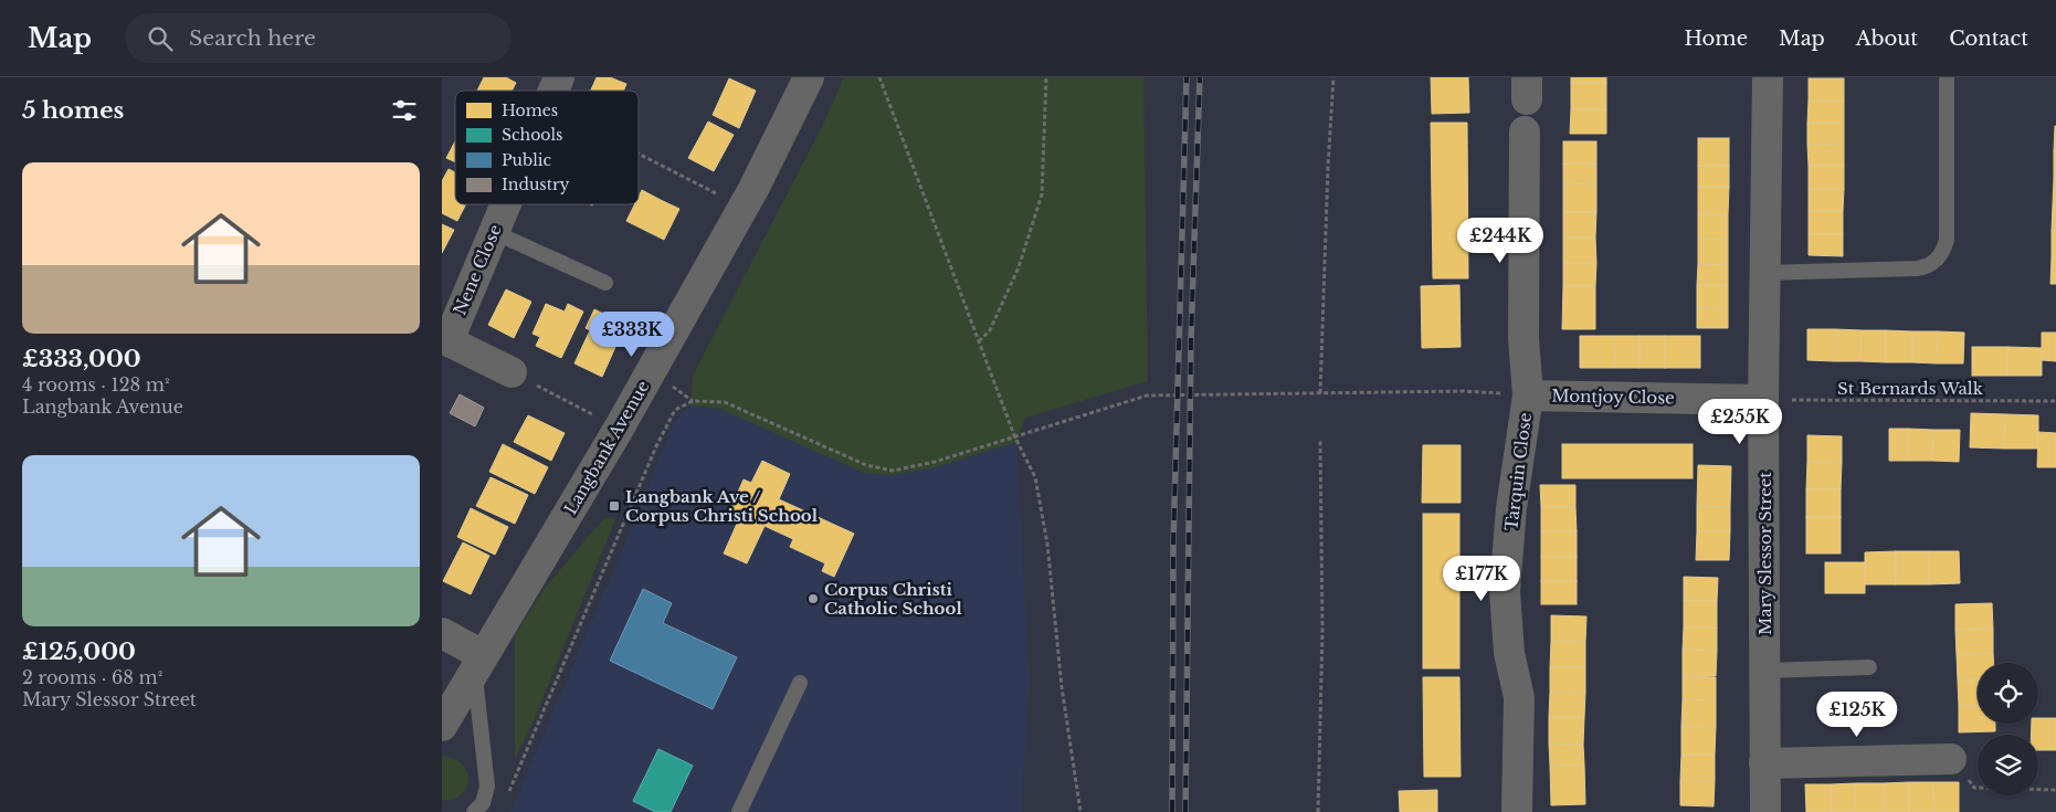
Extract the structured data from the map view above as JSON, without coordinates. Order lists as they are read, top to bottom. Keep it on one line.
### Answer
{"streets":{"street":["Nene Close","Montjoy Close","Langbank Avenue","Tarquin Close","Mary Slessor Street"],"path":["St Bernards Walk"]},"crossings":[["St Bernards Walk","Montjoy Close"],["St Bernards Walk","Mary Slessor Street"],["Montjoy Close","Tarquin Close"],["Montjoy Close","Mary Slessor Street"]],"places":{"transit":["Langbank Ave / Corpus Christi School"],"other":["Corpus Christi Catholic School"]},"legend":["Homes","Schools","Public","Industry"],"page":{"header":"Map","search":"Search here","nav":["Home","Map","About","Contact"],"heading":"5 homes","list":[{"name":"£333,000","note":"4 rooms · 128 m² · Langbank Avenue"},{"name":"£125,000","note":"2 rooms · 68 m² · Mary Slessor Street"}],"price":["£244K","£333K","£255K","£177K","£125K"]}}
